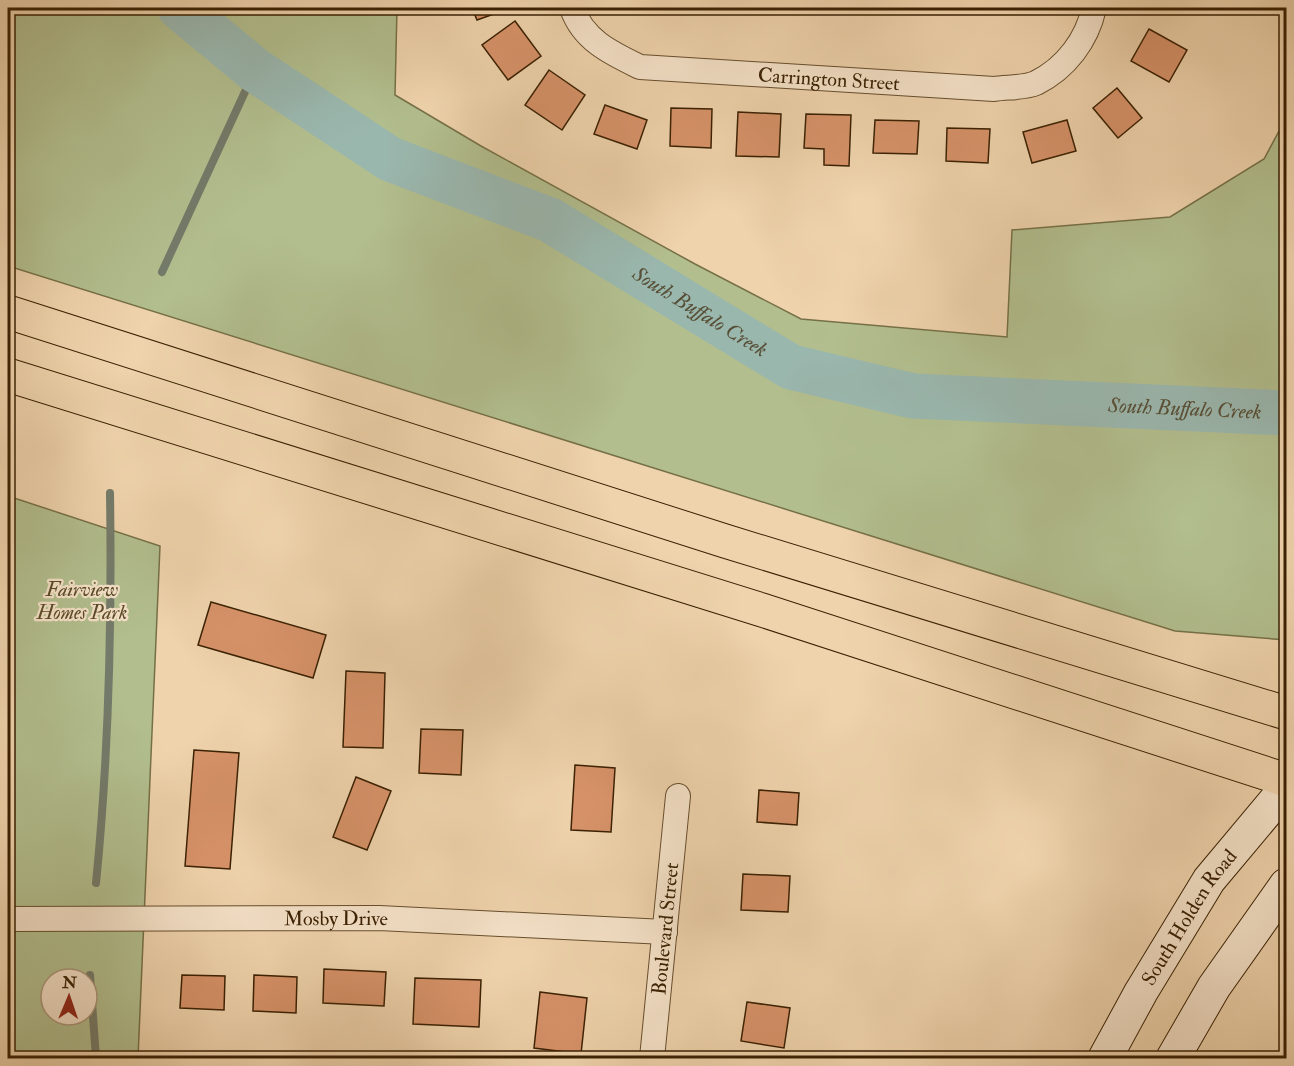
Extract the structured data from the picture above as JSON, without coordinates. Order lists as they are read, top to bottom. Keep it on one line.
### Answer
{"streets":{"main road":["South Holden Road"],"street":["Carrington Street","Mosby Drive","Boulevard Street"]},"crossings":[["Mosby Drive","Boulevard Street"]],"water":["South Buffalo Creek"],"parks":["Fairview Homes Park"],"north":"top"}
